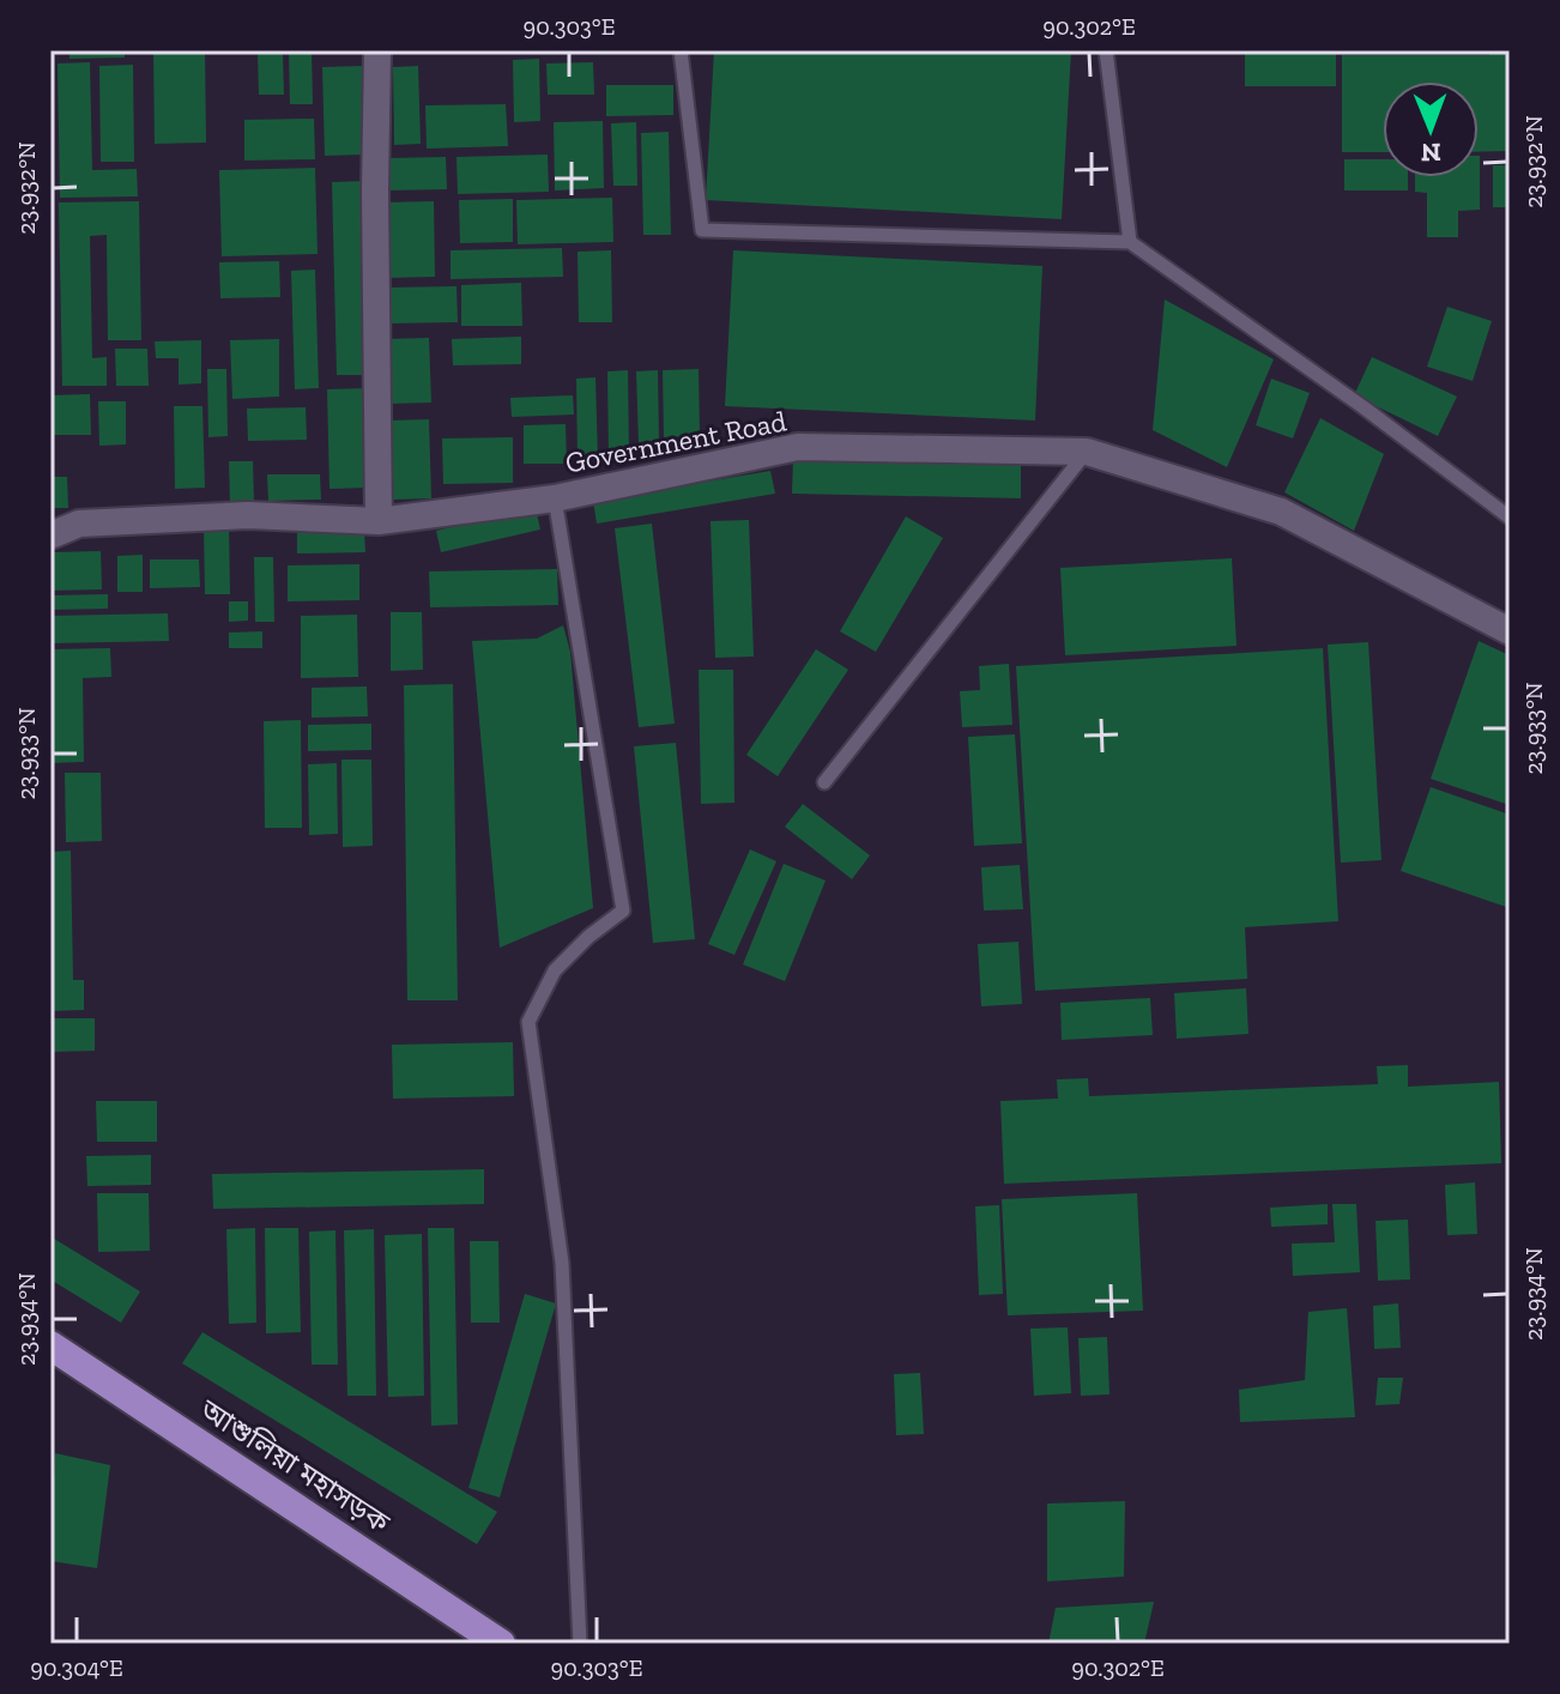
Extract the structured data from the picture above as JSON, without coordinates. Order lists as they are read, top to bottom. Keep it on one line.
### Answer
{"streets":{"highway":["আশুলিয়া মহাসড়ক"],"street":["Government Road"]},"north":"bottom","coordinates":["90.303°E","90.302°E","23.932°N","23.933°N","23.934°N","90.304°E"]}
